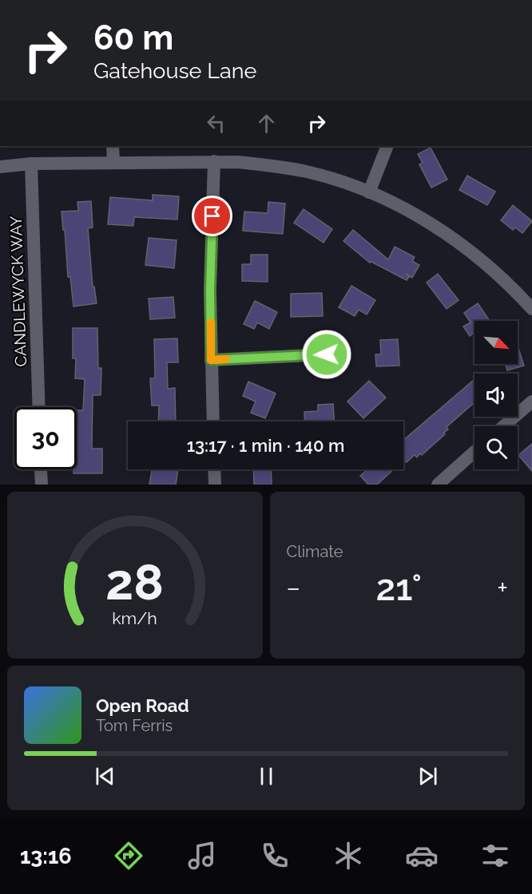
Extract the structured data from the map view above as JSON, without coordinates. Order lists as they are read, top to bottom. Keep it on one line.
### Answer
{"streets":{"street":["CANDLEWYCK WAY"]},"north":"bottom right","page":{"turn":["60 m","Gatehouse Lane"],"limit":"30","trip":"13:17 · 1 min · 140 m","tile":"Climate","heat":["−","21°","+"],"song":["Open Road","Tom Ferris"],"tabs":"13:16","gauge":["28","km/h"]}}
